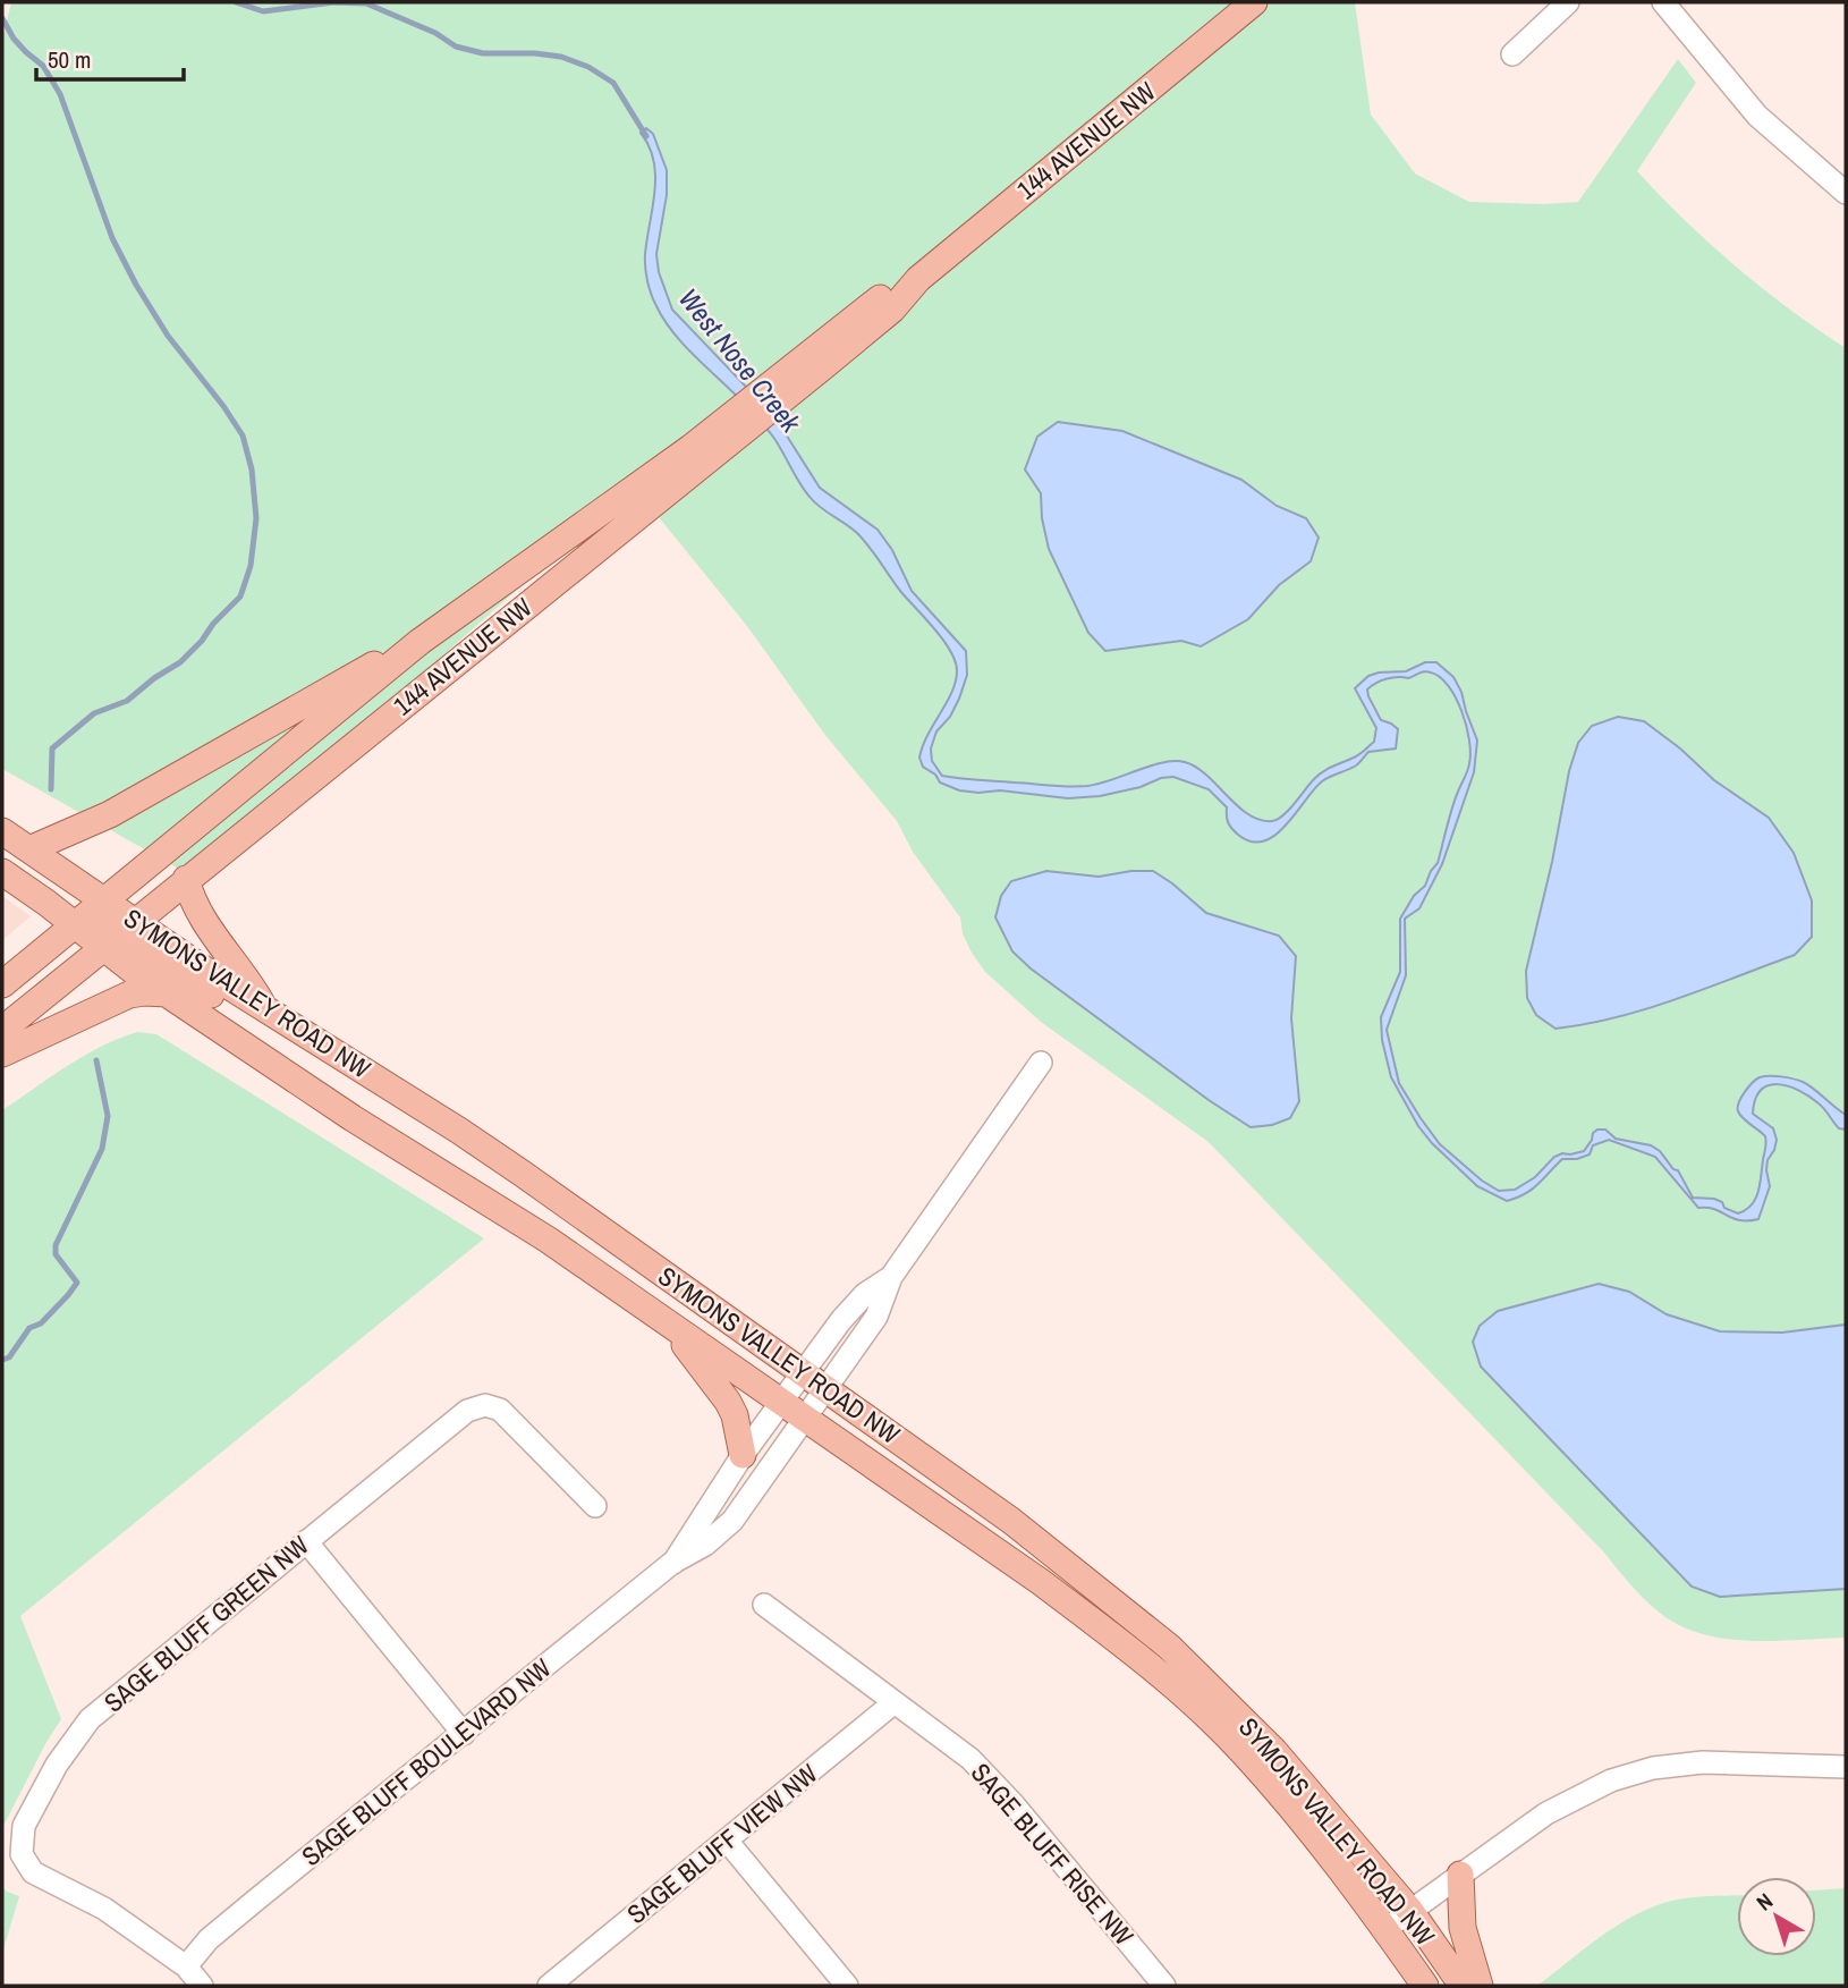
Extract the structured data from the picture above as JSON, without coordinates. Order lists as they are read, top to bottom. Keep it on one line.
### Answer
{"streets":{"main road":["144 AVENUE NW","SYMONS VALLEY ROAD NW"],"street":["SAGE BLUFF GREEN NW","SAGE BLUFF BOULEVARD NW","SAGE BLUFF VIEW NW","SAGE BLUFF RISE NW"]},"crossings":[["144 AVENUE NW","SYMONS VALLEY ROAD NW"],["SYMONS VALLEY ROAD NW","SAGE BLUFF BOULEVARD NW"],["SAGE BLUFF GREEN NW","SAGE BLUFF BOULEVARD NW"],["SAGE BLUFF VIEW NW","SAGE BLUFF RISE NW"]],"water":["West Nose Creek"],"scale_bar":"50 m","north":"top left"}
